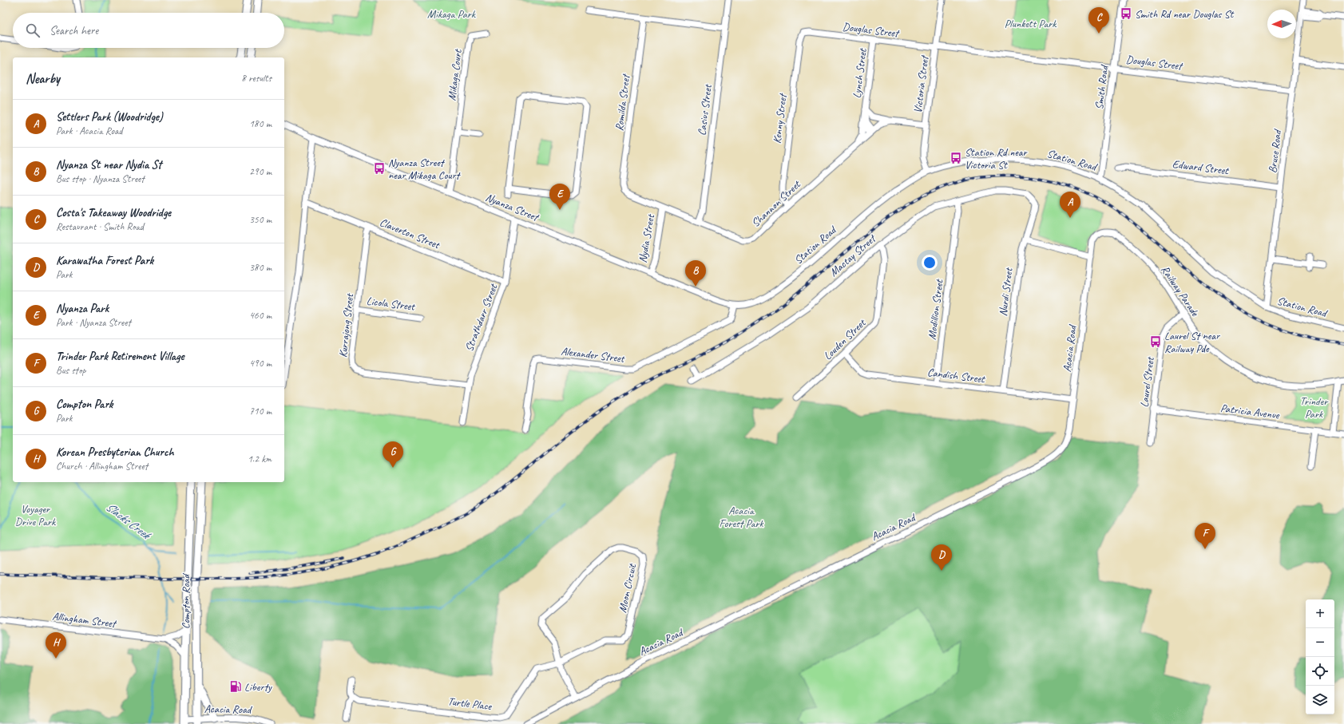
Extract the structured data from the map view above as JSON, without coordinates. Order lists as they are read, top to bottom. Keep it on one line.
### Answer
{"streets":{"main road":["Compton Road"],"street":["Douglas Street","Lynch Street","Mikaga Court","Victoria Street","Smith Road","Romilda Street","Casius Street","Kenny Street","Bruce Road","Station Road","Edward Street","Shannon Street","Nyanza Street","Claverton Street","Nydia Street","Mactay Street","Railway Parade","Nurdi Street","Licola Street","Modillion Street","Strathdarr Street","Kurrajong Street","Louden Street","Acacia Road","Alexander Street","Candish Street","Laurel Street","Patricia Avenue","Moon Circuit","Allingham Street","Turtle Place"]},"crossings":[["Douglas Street","Lynch Street"],["Douglas Street","Victoria Street"],["Douglas Street","Smith Road"],["Douglas Street","Kenny Street"],["Douglas Street","Bruce Road"],["Lynch Street","Shannon Street"],["Mikaga Court","Nyanza Street"],["Victoria Street","Station Road"],["Smith Road","Station Road"],["Romilda Street","Shannon Street"],["Casius Street","Shannon Street"],["Kenny Street","Shannon Street"],["Bruce Road","Station Road"],["Bruce Road","Edward Street"],["Station Road","Nyanza Street"],["Station Road","Alexander Street"],["Shannon Street","Nydia Street"],["Nyanza Street","Nydia Street"],["Nyanza Street","Strathdarr Street"],["Nyanza Street","Alexander Street"],["Claverton Street","Strathdarr Street"],["Claverton Street","Kurrajong Street"],["Mactay Street","Nurdi Street"],["Mactay Street","Modillion Street"],["Mactay Street","Louden Street"],["Railway Parade","Acacia Road"],["Railway Parade","Laurel Street"],["Nurdi Street","Candish Street"],["Licola Street","Kurrajong Street"],["Modillion Street","Candish Street"],["Strathdarr Street","Kurrajong Street"],["Louden Street","Candish Street"],["Acacia Road","Candish Street"],["Acacia Road","Moon Circuit"],["Acacia Road","Compton Road"],["Laurel Street","Patricia Avenue"],["Moon Circuit","Turtle Place"],["Compton Road","Allingham Street"]],"water":["Slacks Creek"],"parks":["Mikaga Park","Plunkett Park","Trinder Park","Voyager Drive Park","Acacia Forest Park"],"places":{"bus stop":["Smith Rd near Douglas St","Station Rd near Victoria St","Nyanza Street near Mikaga Court","Laurel St near Railway Pde"],"fuel station":["Liberty"]},"north":"left","page":{"pins":["C","E","A","B","G","F","D","H"],"search":"Search here","heading":["Nearby","8 results"],"list":[{"mark":"A","name":"Settlers Park (Woodridge)","note":"Park · Acacia Road","value":"180 m"},{"mark":"B","name":"Nyanza St near Nydia St","note":"Bus stop · Nyanza Street","value":"290 m"},{"mark":"C","name":"Costa's Takeaway Woodridge","note":"Restaurant · Smith Road","value":"350 m"},{"mark":"D","name":"Karawatha Forest Park","note":"Park","value":"380 m"},{"mark":"E","name":"Nyanza Park","note":"Park · Nyanza Street","value":"460 m"},{"mark":"F","name":"Trinder Park Retirement Village","note":"Bus stop","value":"490 m"},{"mark":"G","name":"Compton Park","note":"Park","value":"710 m"},{"mark":"H","name":"Korean Presbyterian Church","note":"Church · Allingham Street","value":"1.2 km"}],"map_buttons":["+","−"]}}
